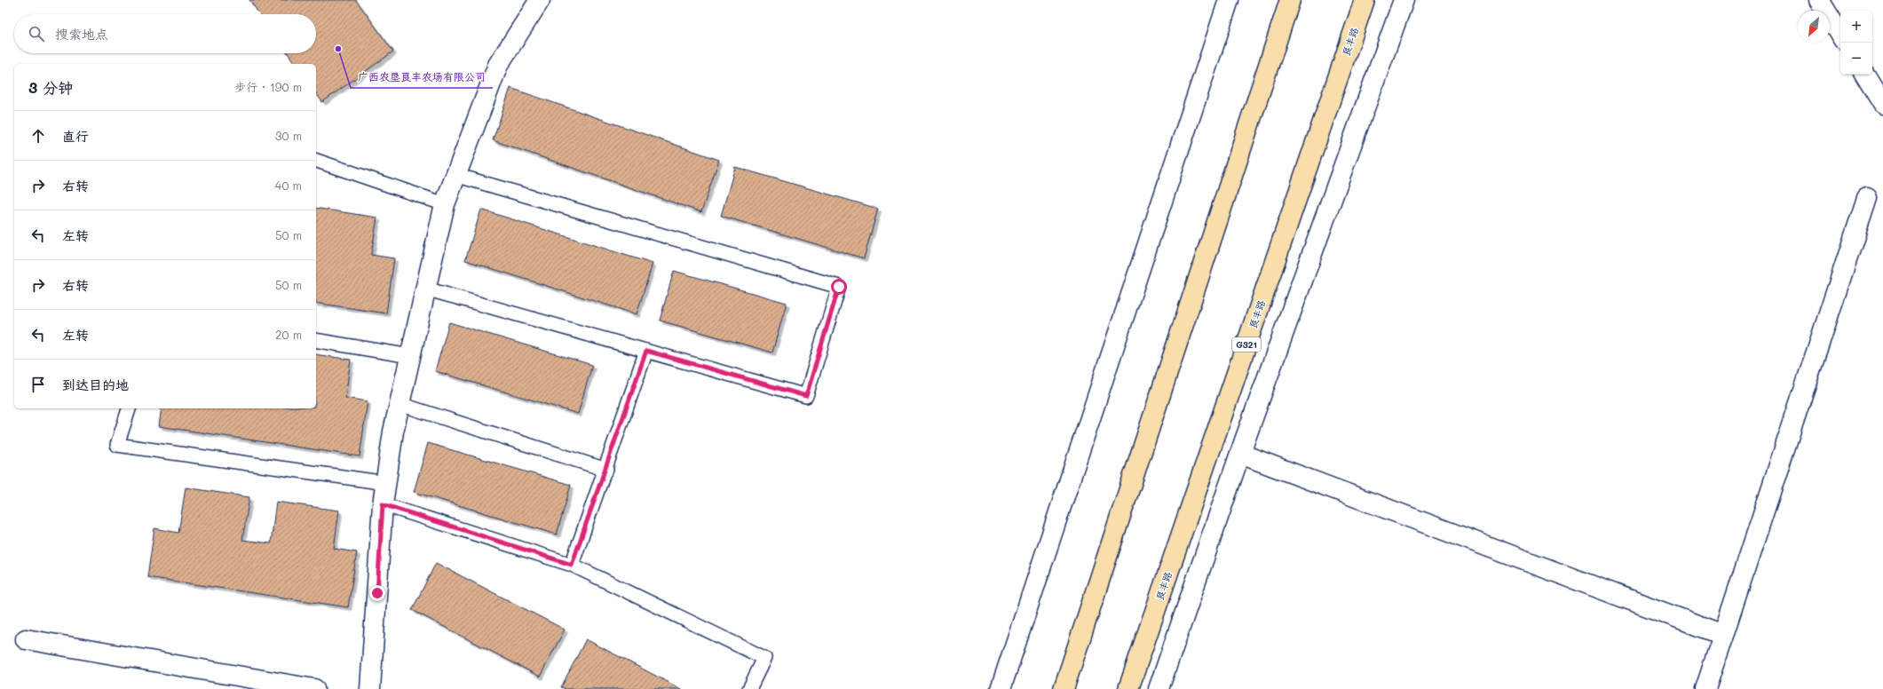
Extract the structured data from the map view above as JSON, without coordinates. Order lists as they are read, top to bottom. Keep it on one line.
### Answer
{"streets":{"highway":["良丰路","G321"]},"places":["广西农垦良丰农场有限公司"],"north":"bottom left","page":{"map_buttons":["+","−"],"search":"搜索地点","heading":["3 分钟","步行 · 190 m"],"list":[["直行","30 m"],["右转","40 m"],["左转","50 m"],["右转","50 m"],["左转","20 m"],"到达目的地"]}}
